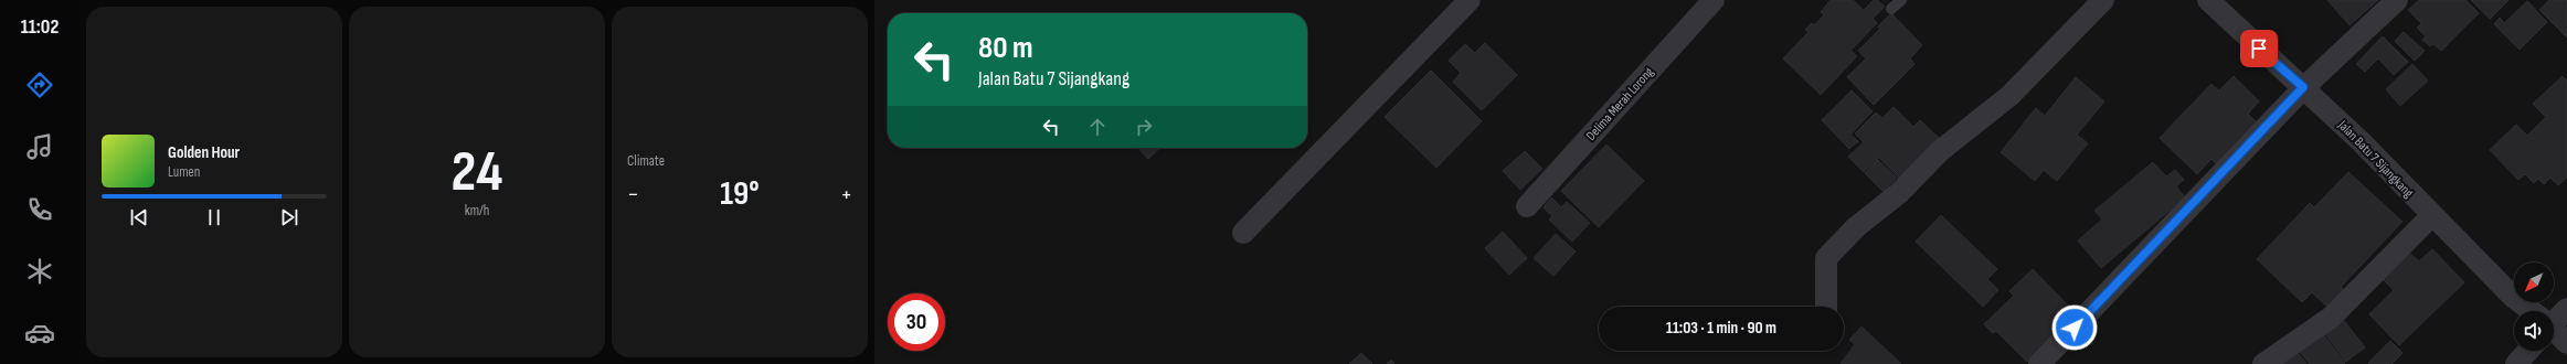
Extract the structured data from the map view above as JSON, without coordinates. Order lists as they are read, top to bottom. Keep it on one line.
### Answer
{"streets":{"street":["Delima Merah Lorong","Jalan Batu 7 Sijangkang"]},"north":"bottom left","page":{"tabs":"11:02","tile":[["24","km/h"],"Climate"],"turn":["80 m","Jalan Batu 7 Sijangkang"],"song":["Golden Hour","Lumen"],"heat":["−","19°","+"],"limit":"30","trip":"11:03 · 1 min · 90 m"}}
